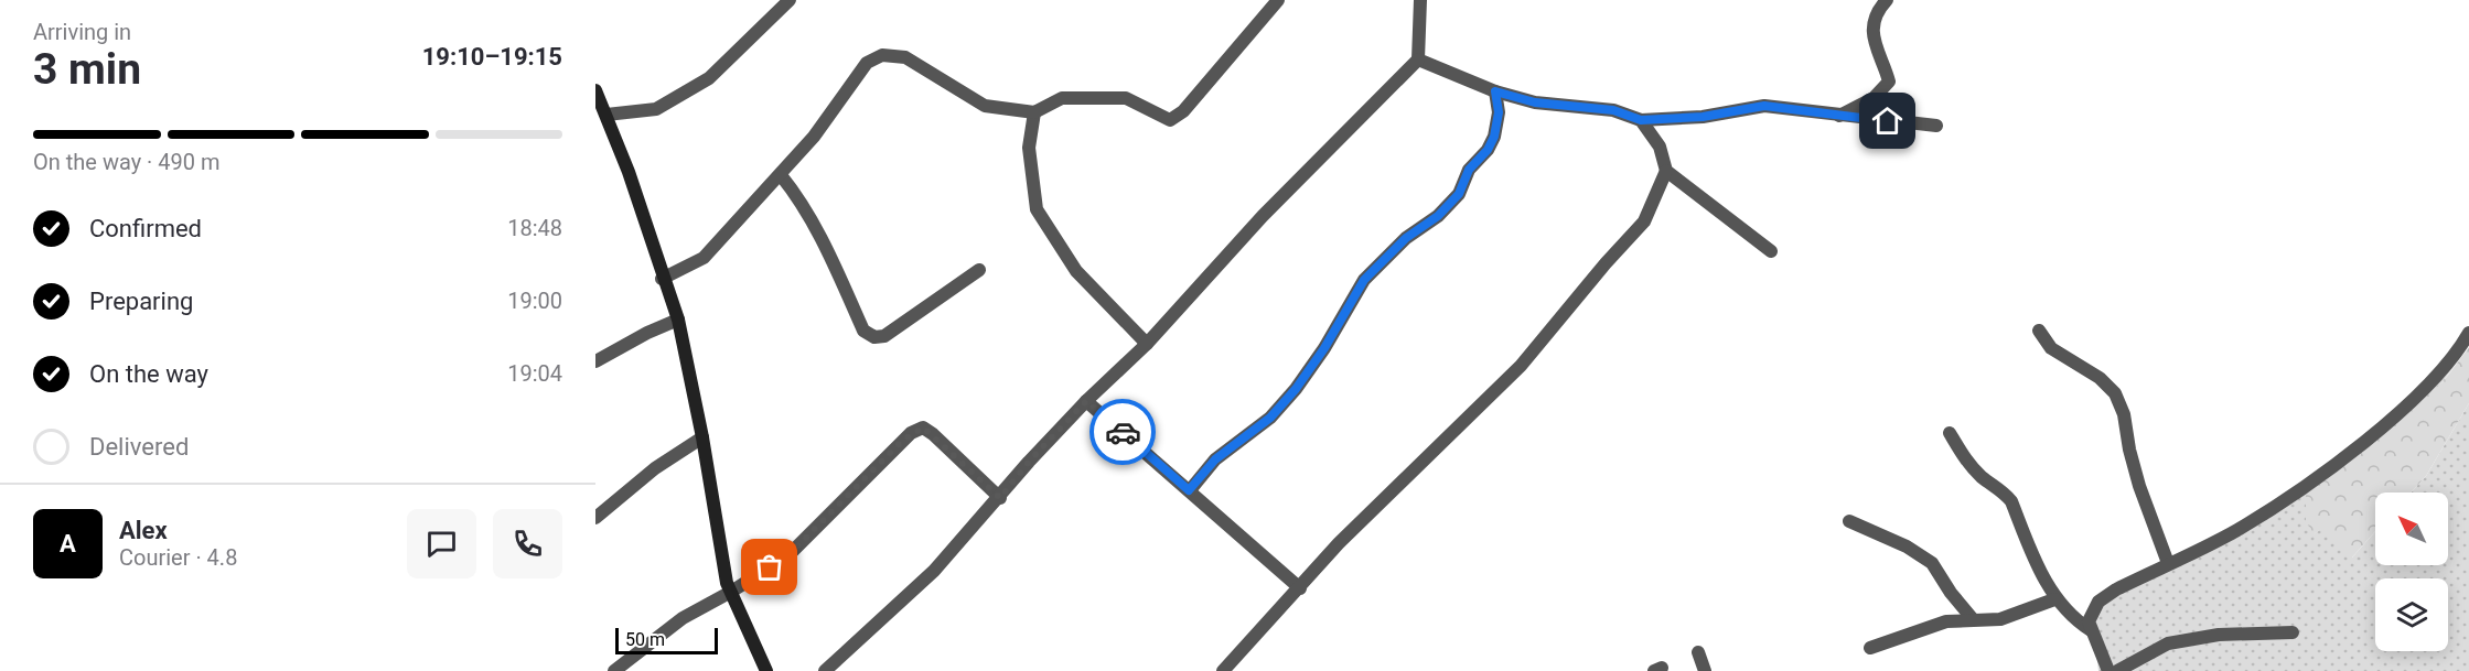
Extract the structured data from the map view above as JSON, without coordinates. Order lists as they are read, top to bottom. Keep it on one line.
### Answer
{"scale_bar":"50 m","north":"top left","page":{"heading":["3 min","Arriving in","19:10–19:15"],"panel":["Alex","Courier · 4.8"],"bar":"On the way · 490 m","list":[["Confirmed","18:48"],["Preparing","19:00"],["On the way","19:04"],"Delivered"],"round":"A","scale":"50 m"}}
